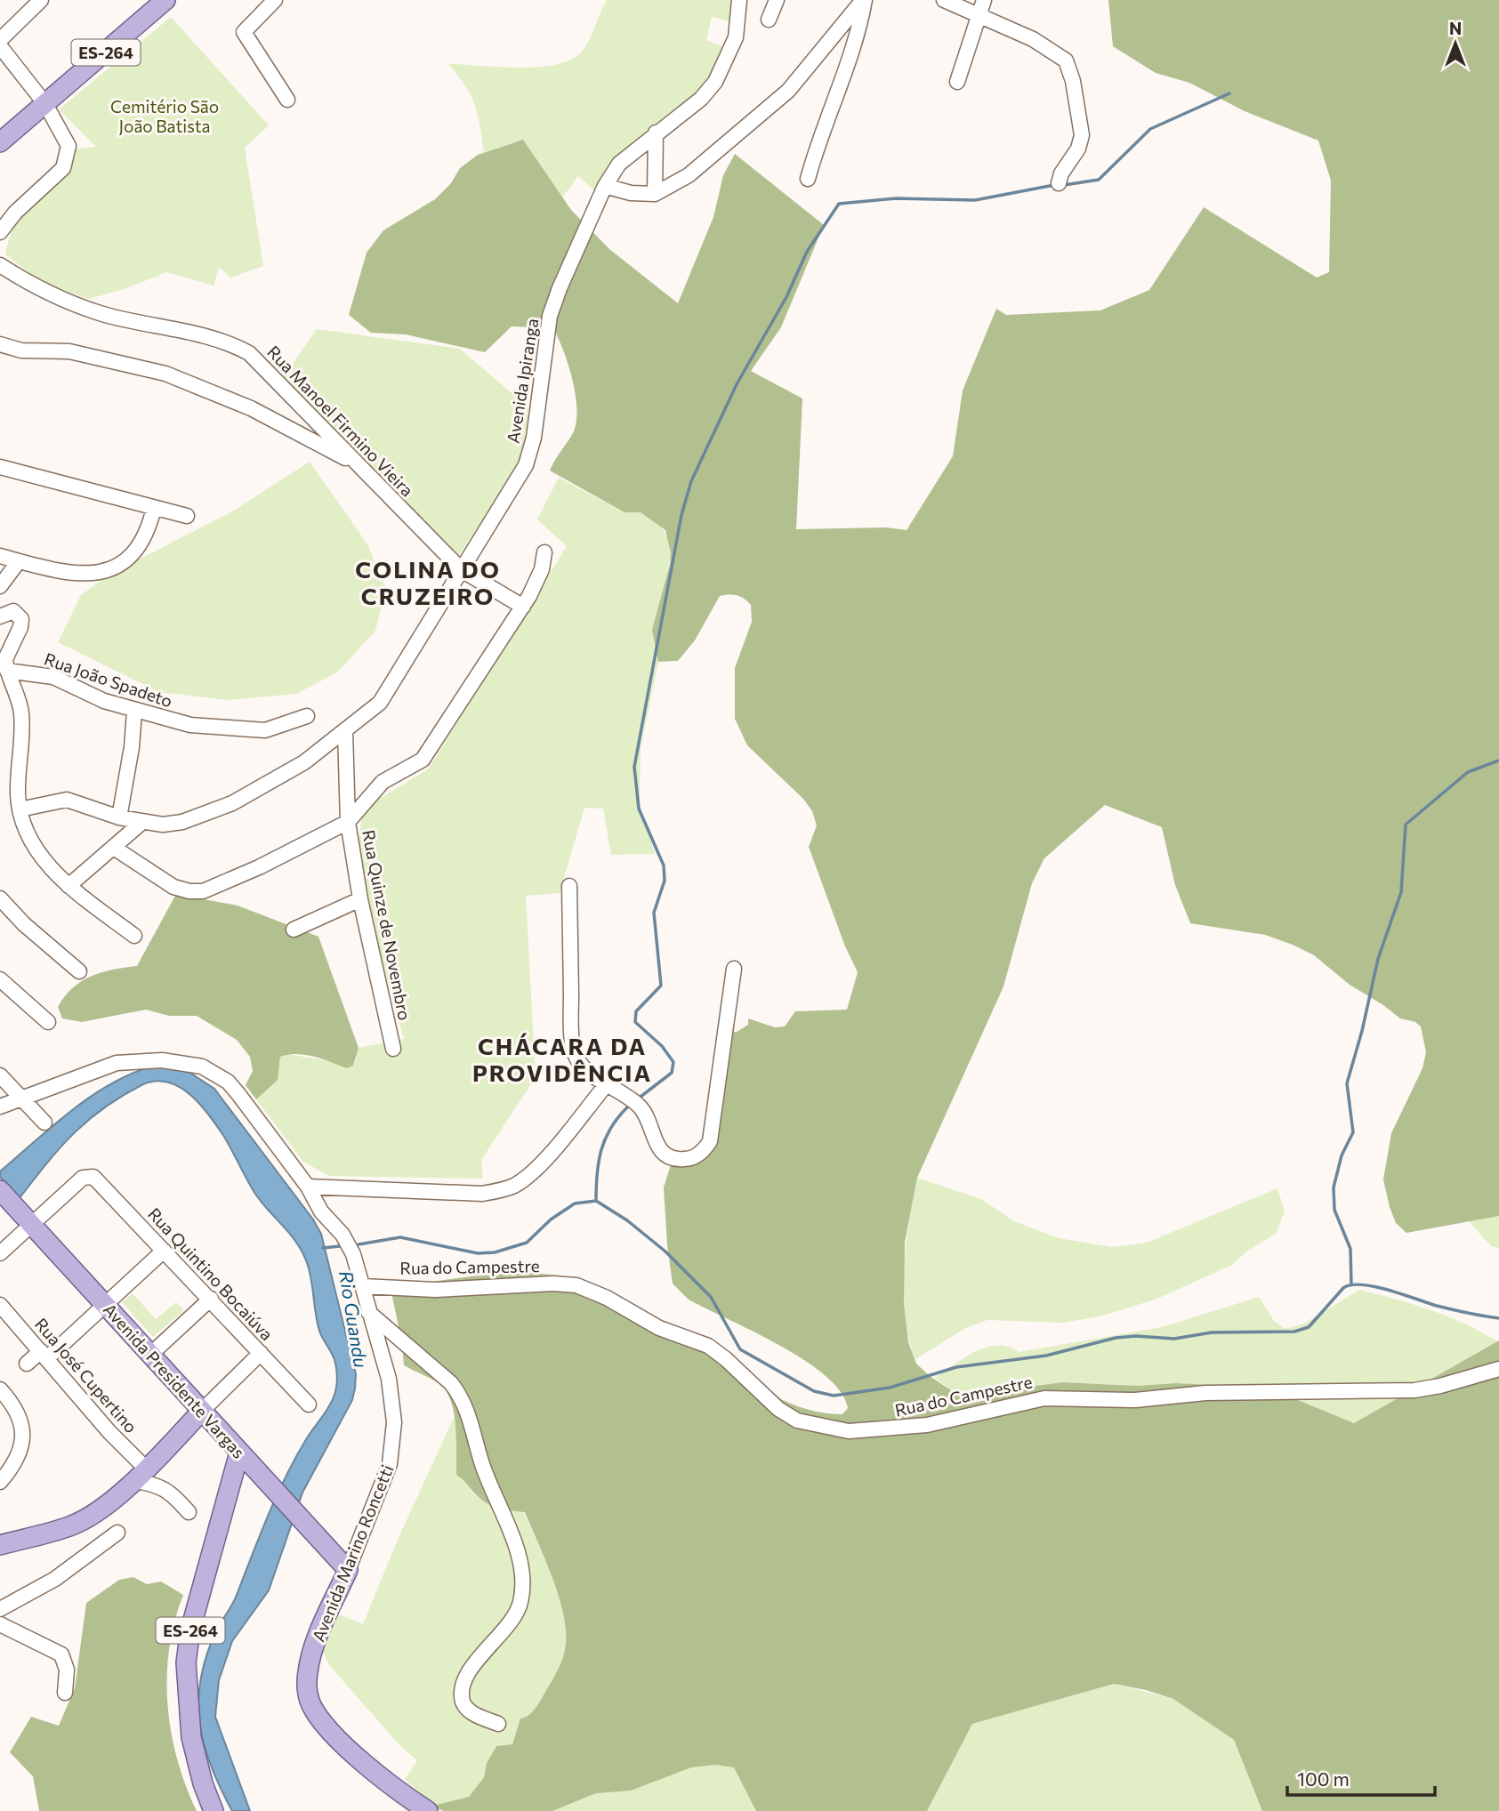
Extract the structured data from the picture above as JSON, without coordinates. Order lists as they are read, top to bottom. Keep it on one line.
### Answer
{"streets":{"main road":["ES-264","Avenida Presidente Vargas","Avenida Marino Roncetti"],"street":["Avenida Ipiranga","Rua Manoel Firmino Vieira","Rua João Spadeto","Rua Quinze de Novembro","Rua do Campestre","Rua Quintino Bocaiúva","Rua José Cupertino"]},"crossings":[["ES-264","Avenida Presidente Vargas"],["Avenida Ipiranga","Rua Manoel Firmino Vieira"],["Avenida Ipiranga","Rua Quinze de Novembro"],["Rua do Campestre","Avenida Marino Roncetti"],["Rua Quintino Bocaiúva","Avenida Presidente Vargas"],["Avenida Presidente Vargas","Avenida Marino Roncetti"]],"districts":["COLINA DO CRUZEIRO","CHÁCARA DA PROVIDÊNCIA"],"water":["Rio Guandu"],"parks":["Cemitério São João Batista"],"scale_bar":"100 m","north":"top"}
